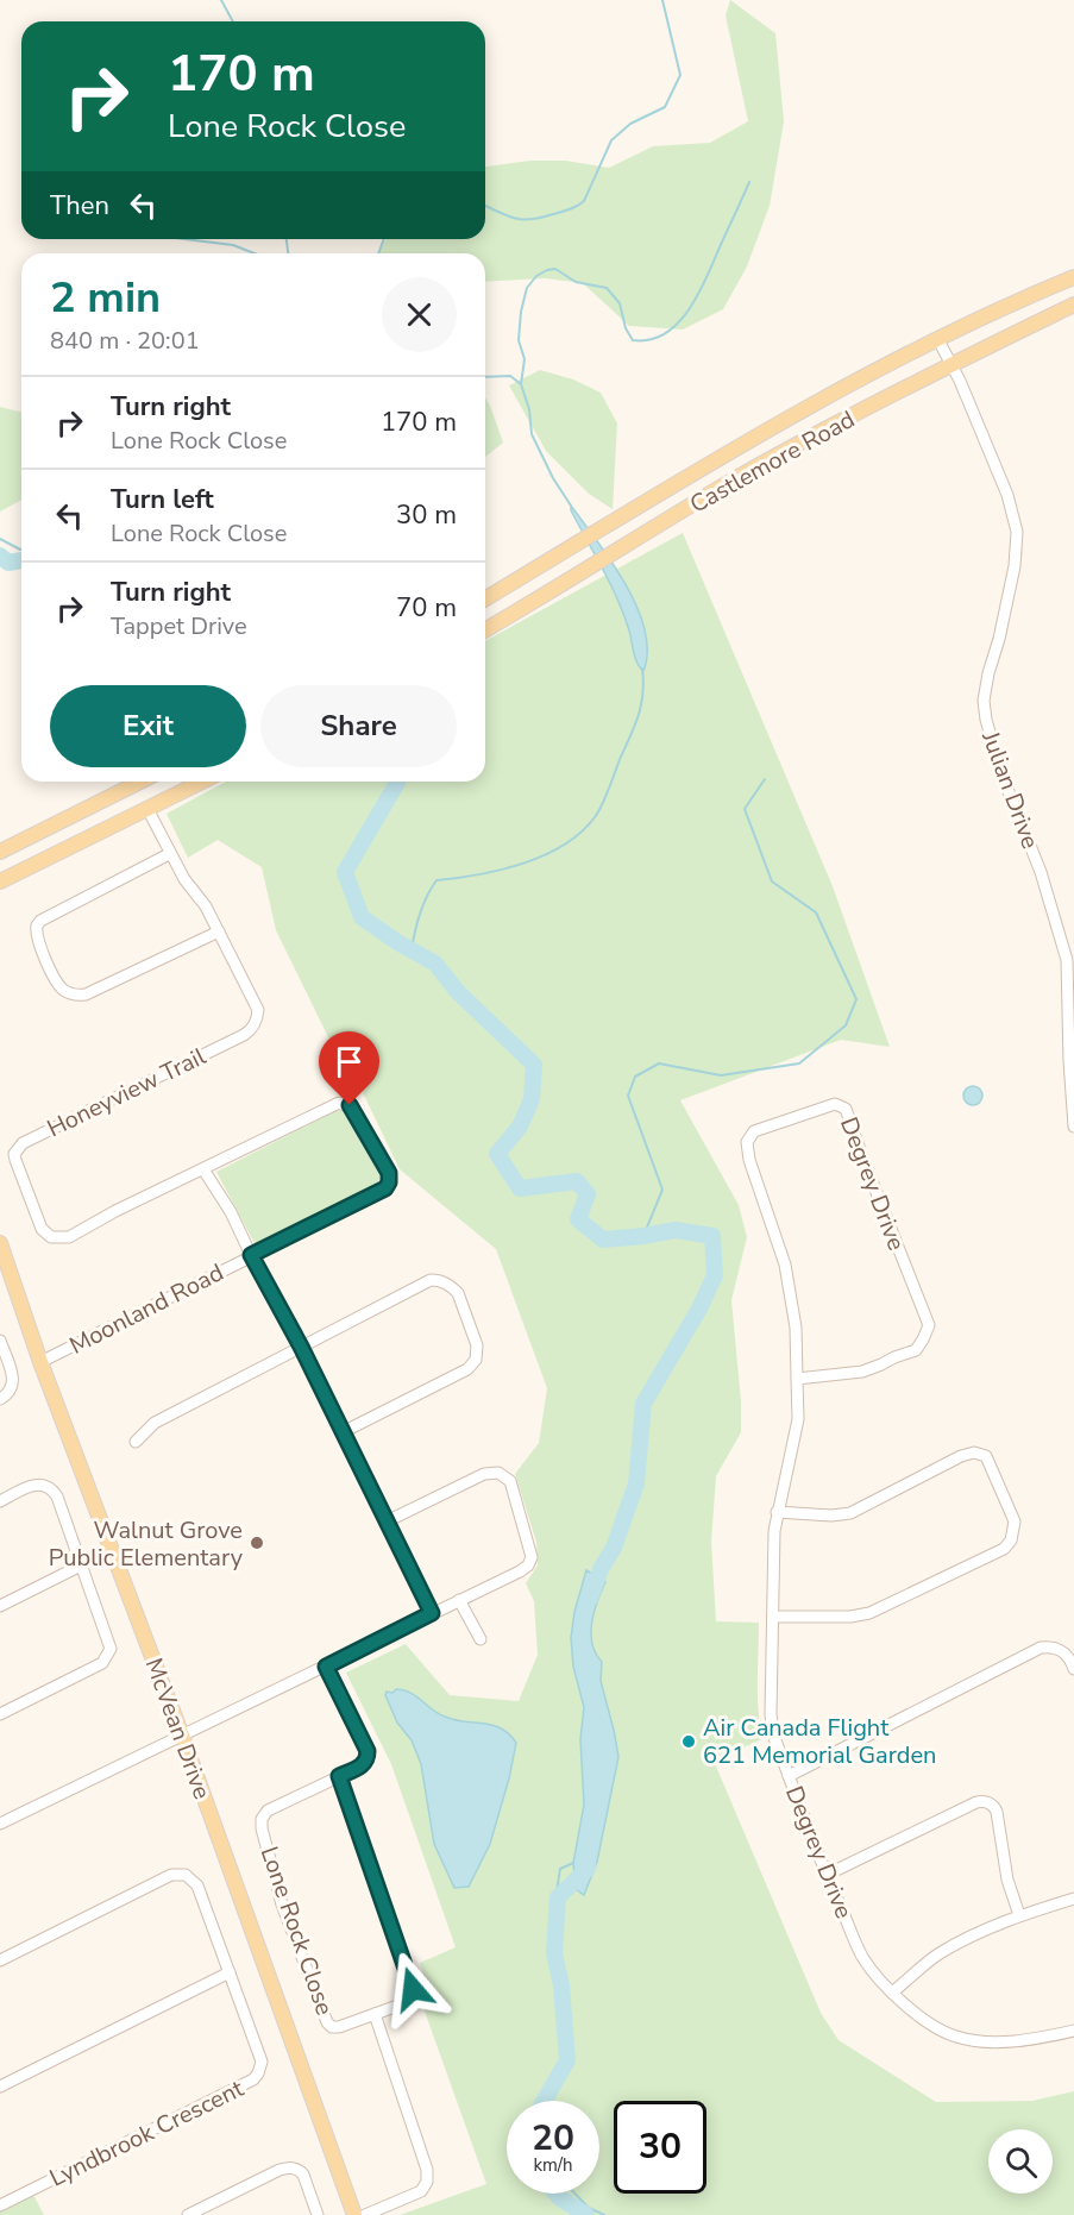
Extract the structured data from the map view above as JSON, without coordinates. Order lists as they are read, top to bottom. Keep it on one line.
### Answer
{"streets":{"main road":["Castlemore Road","McVean Drive"],"street":["Julian Drive","Honeyview Trail","Degrey Drive","Moonland Road","Lone Rock Close","Lyndbrook Crescent"]},"crossings":[["Castlemore Road","Julian Drive"],["Honeyview Trail","Moonland Road"],["Moonland Road","McVean Drive"]],"places":["Walnut Grove Public Elementary","Air Canada Flight 621 Memorial Garden"],"page":{"turn":["170 m","Lone Rock Close"],"then":"Then","heading":["2 min","840 m · 20:01"],"list":[{"name":"Turn right","note":"Lone Rock Close","value":"170 m"},{"name":"Turn left","note":"Lone Rock Close","value":"30 m"},{"name":"Turn right","note":"Tappet Drive","value":"70 m"}],"buttons":["Exit","Share"],"speed":"20 km/h","limit":"30"}}
